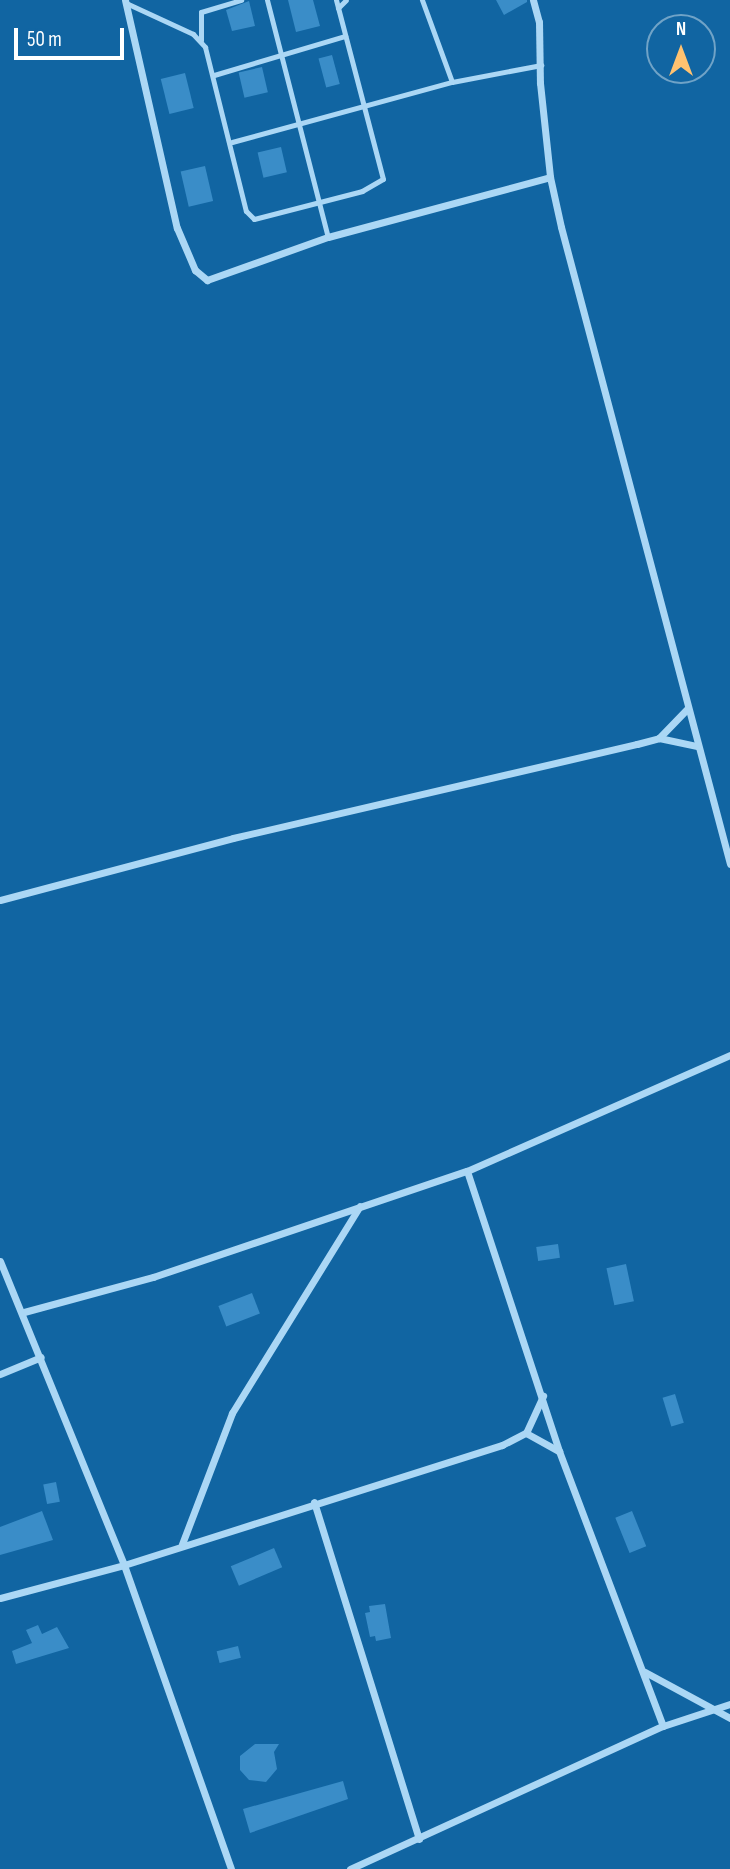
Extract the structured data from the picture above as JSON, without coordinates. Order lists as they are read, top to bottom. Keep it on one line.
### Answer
{"scale_bar":"50 m","north":"top"}
